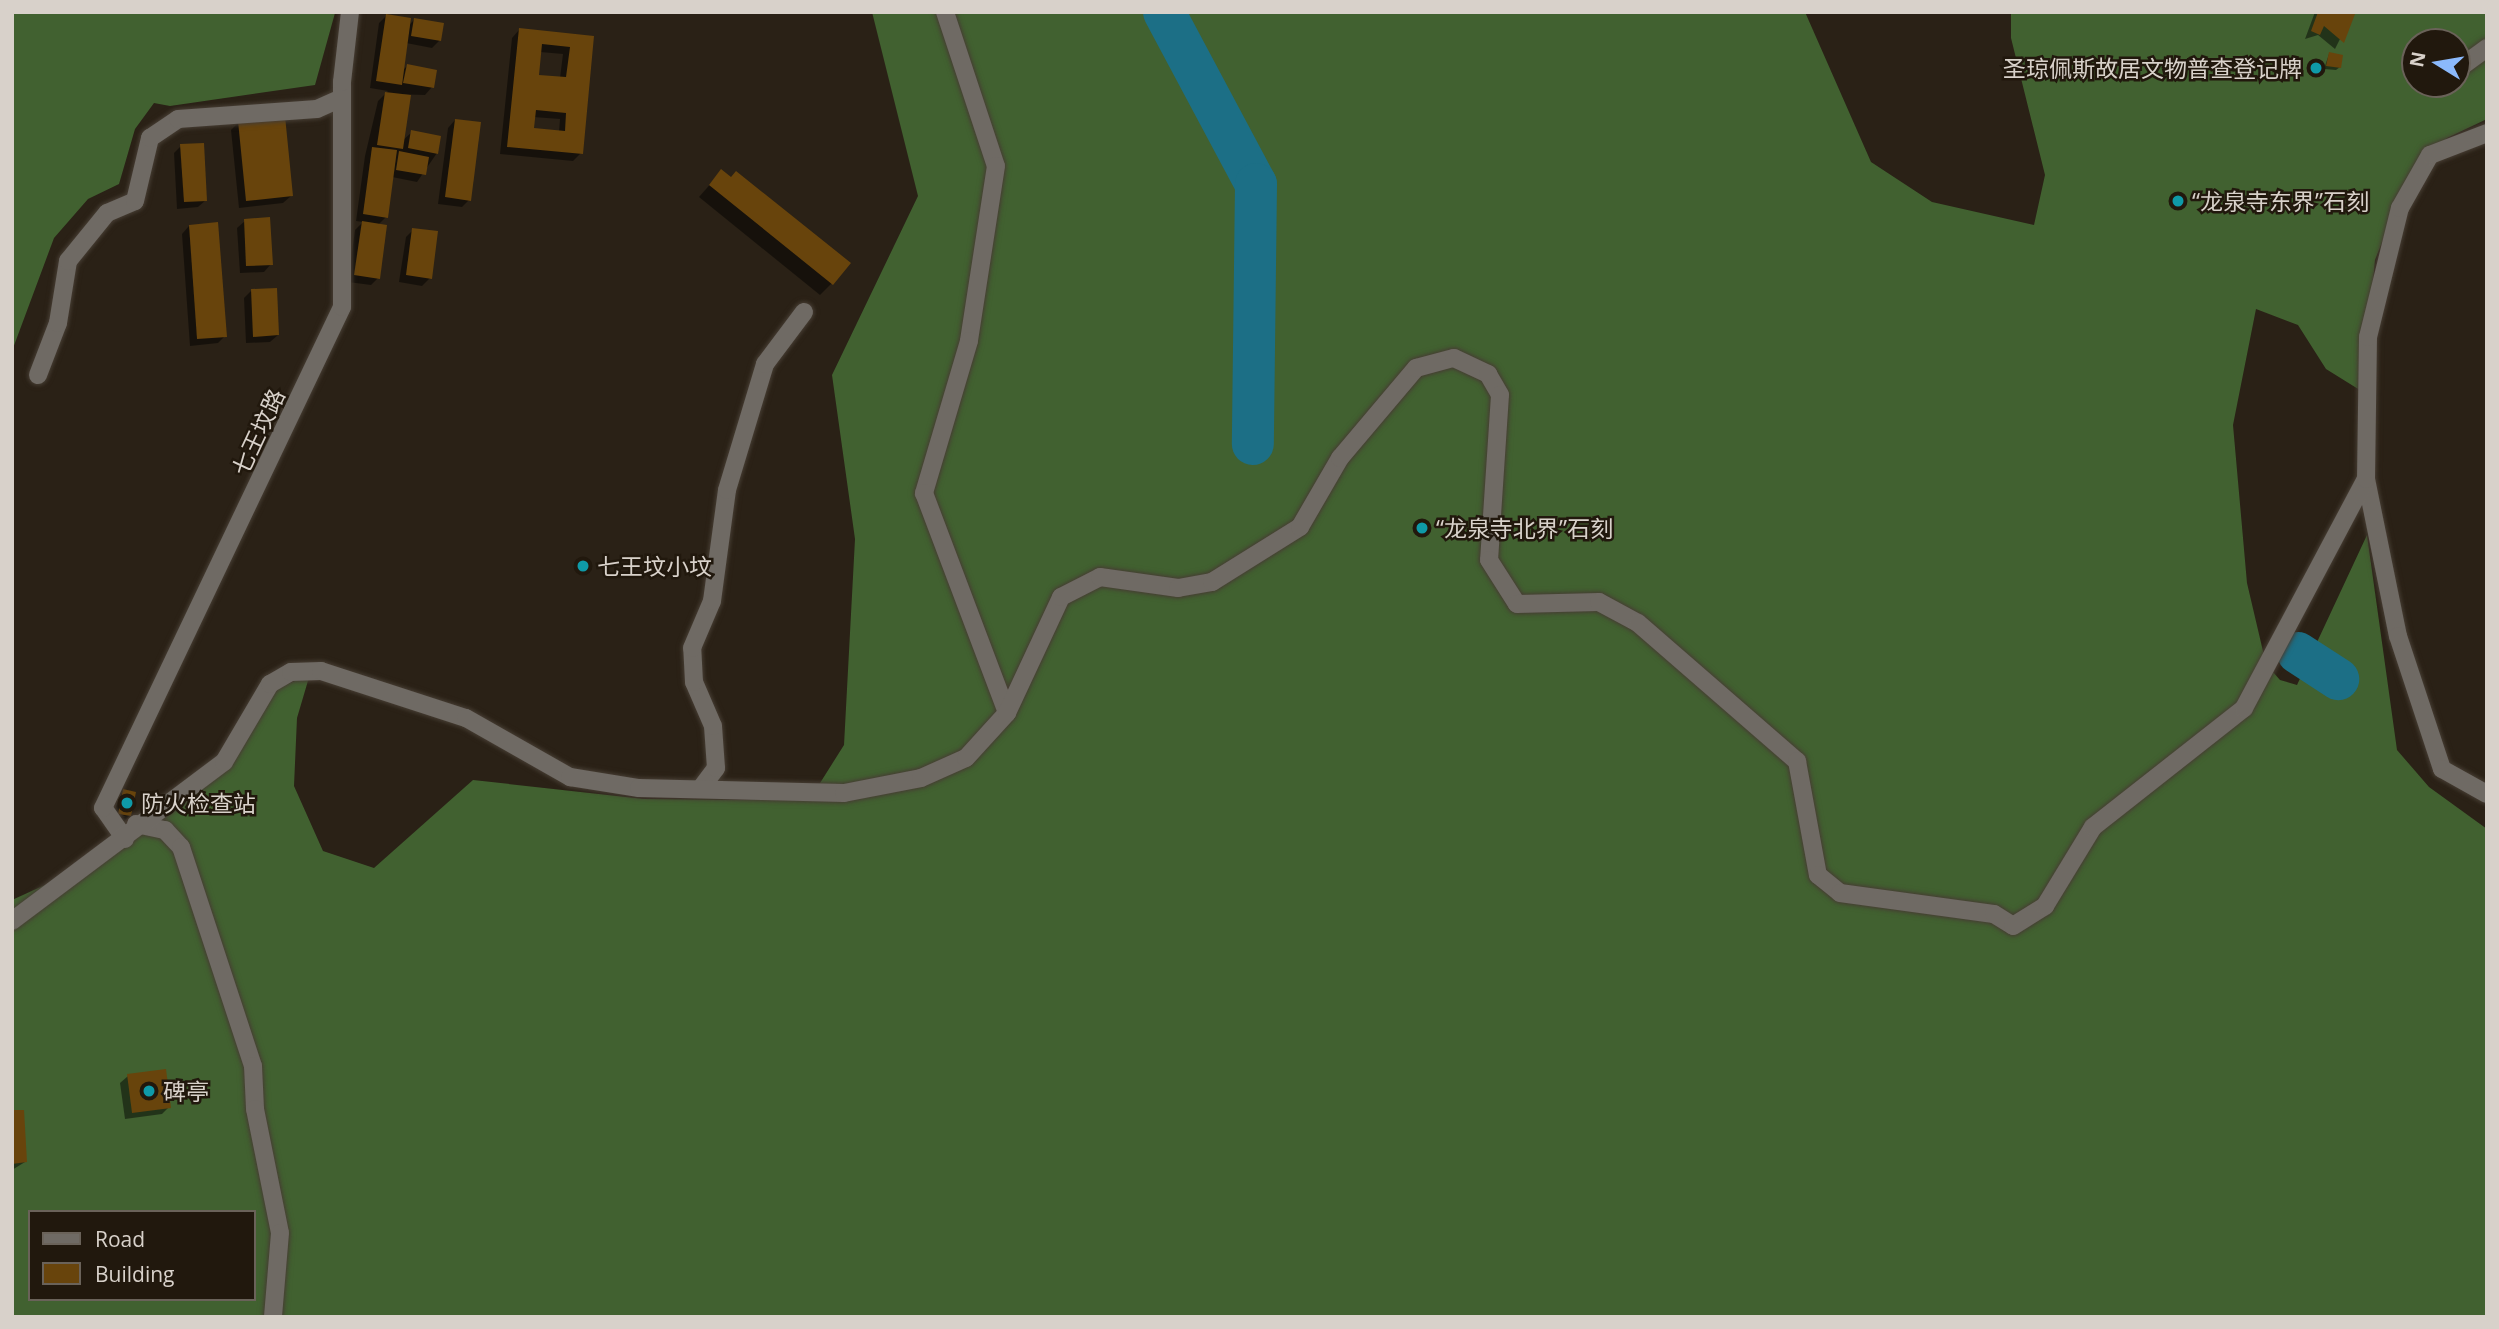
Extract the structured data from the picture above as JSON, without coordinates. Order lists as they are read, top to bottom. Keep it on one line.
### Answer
{"streets":{"street":["七王坟路"]},"places":["圣琼佩斯故居文物普查登记牌","“龙泉寺东界”石刻","“龙泉寺北界”石刻","七王坟小坟","防火检查站","碑亭"],"legend":["Road","Building"],"north":"left"}
